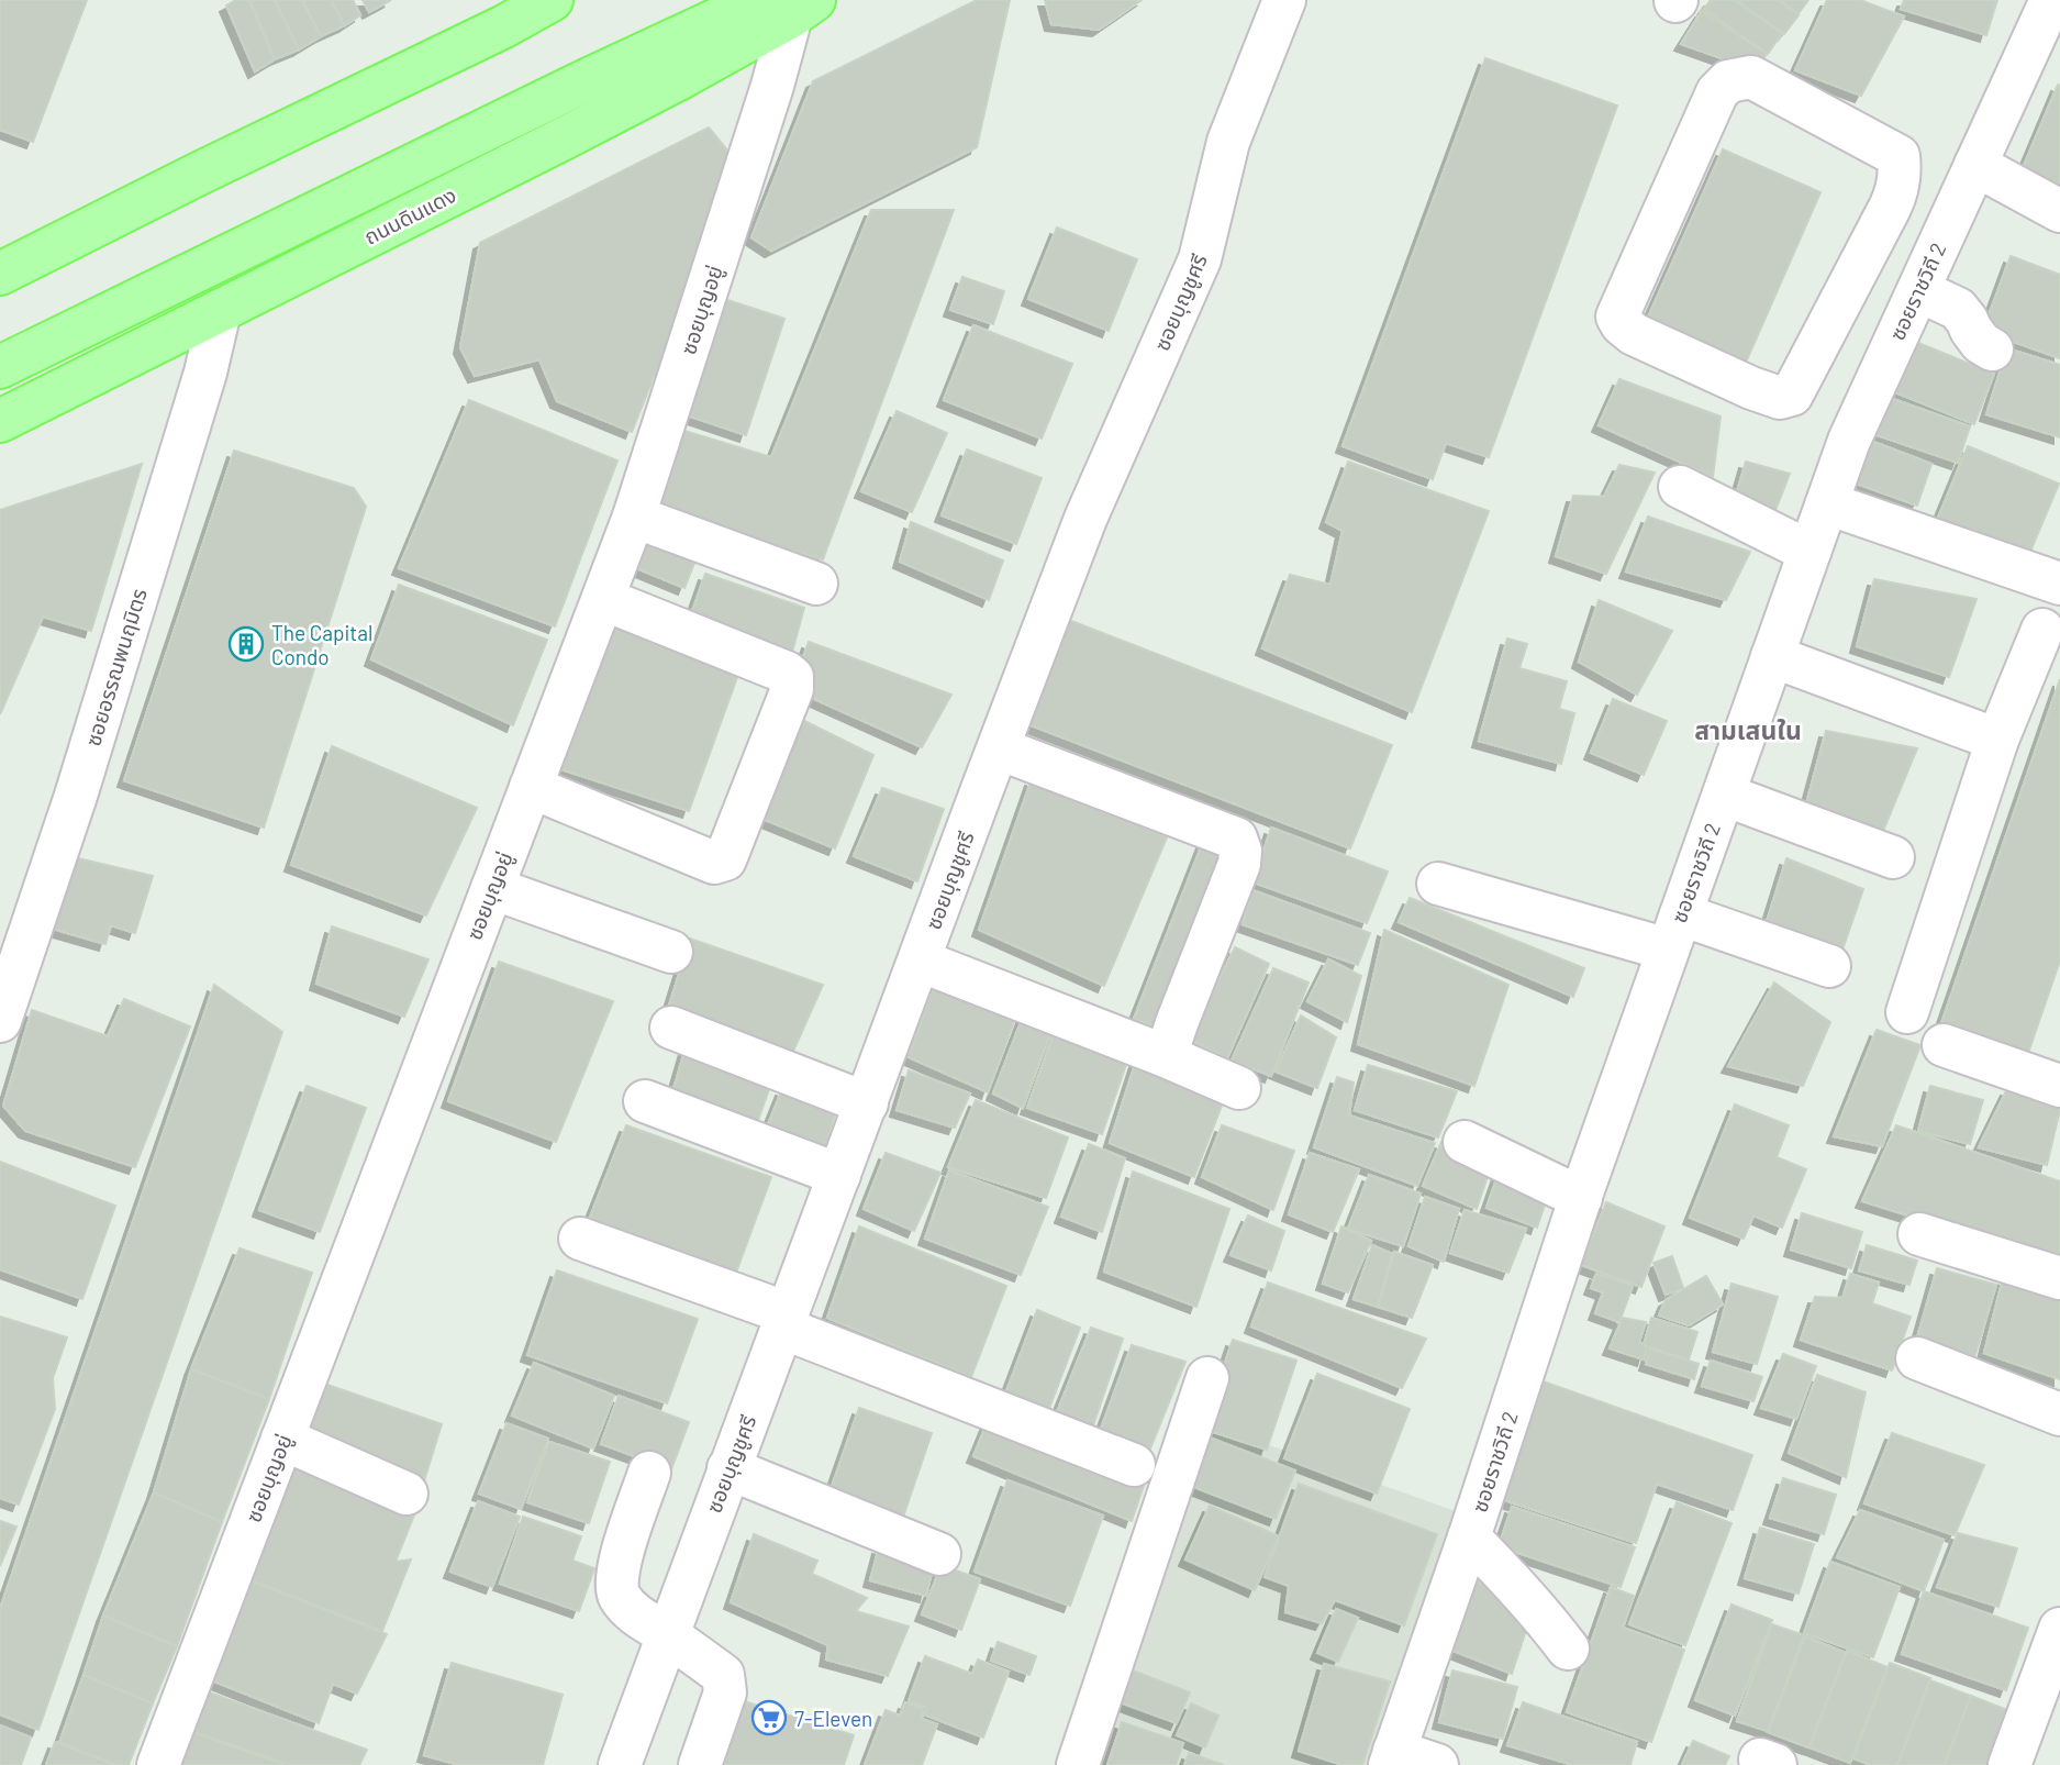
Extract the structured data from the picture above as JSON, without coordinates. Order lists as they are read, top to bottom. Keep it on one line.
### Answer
{"streets":{"main road":["ถนนดินแดง"],"street":["ซอยราชวิถี 2","ซอยบุญชูศรี","ซอยบุญอยู่","ซอยอรรณพนฤมิตร"]},"crossings":[["ถนนดินแดง","ซอยบุญอยู่"],["ถนนดินแดง","ซอยอรรณพนฤมิตร"]],"districts":["สามเสนใน"],"places":{"building":["The Capital Condo"],"supermarket":["7-Eleven"]}}
